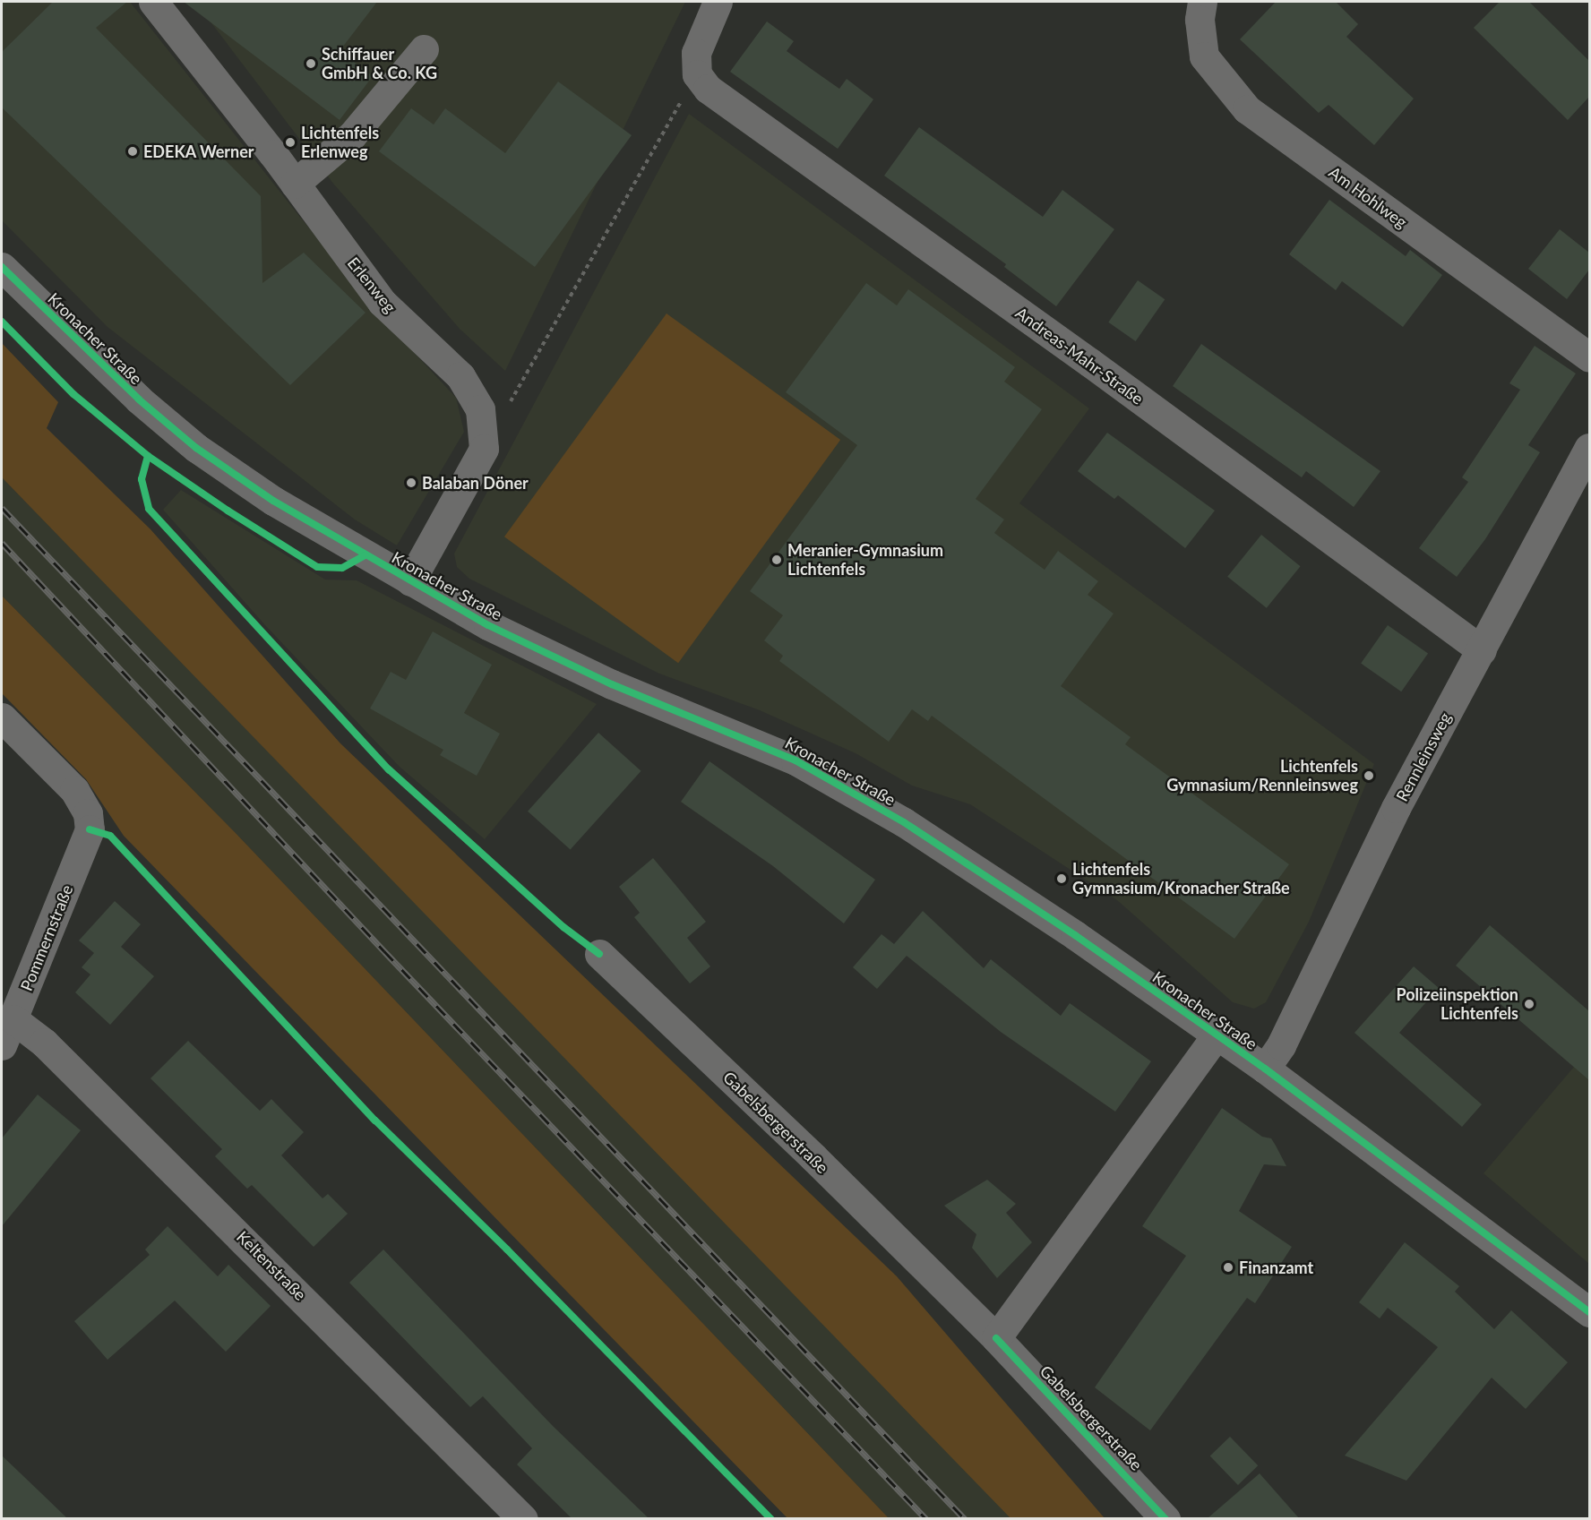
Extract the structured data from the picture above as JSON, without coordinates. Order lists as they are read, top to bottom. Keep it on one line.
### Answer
{"streets":{"street":["Am Hohlweg","Erlenweg","Kronacher Straße","Andreas-Mahr-Straße","Rennleinsweg","Pommernstraße","Gabelsbergerstraße","Keltenstraße"]},"crossings":[["Erlenweg","Kronacher Straße"],["Kronacher Straße","Rennleinsweg"],["Andreas-Mahr-Straße","Rennleinsweg"],["Pommernstraße","Keltenstraße"]],"places":["Schiffauer GmbH & Co. KG","Lichtenfels Erlenweg","EDEKA Werner","Balaban Döner","Meranier-Gymnasium Lichtenfels","Lichtenfels Gymnasium/Rennleinsweg","Lichtenfels Gymnasium/Kronacher Straße","Polizeiinspektion Lichtenfels","Finanzamt"]}
